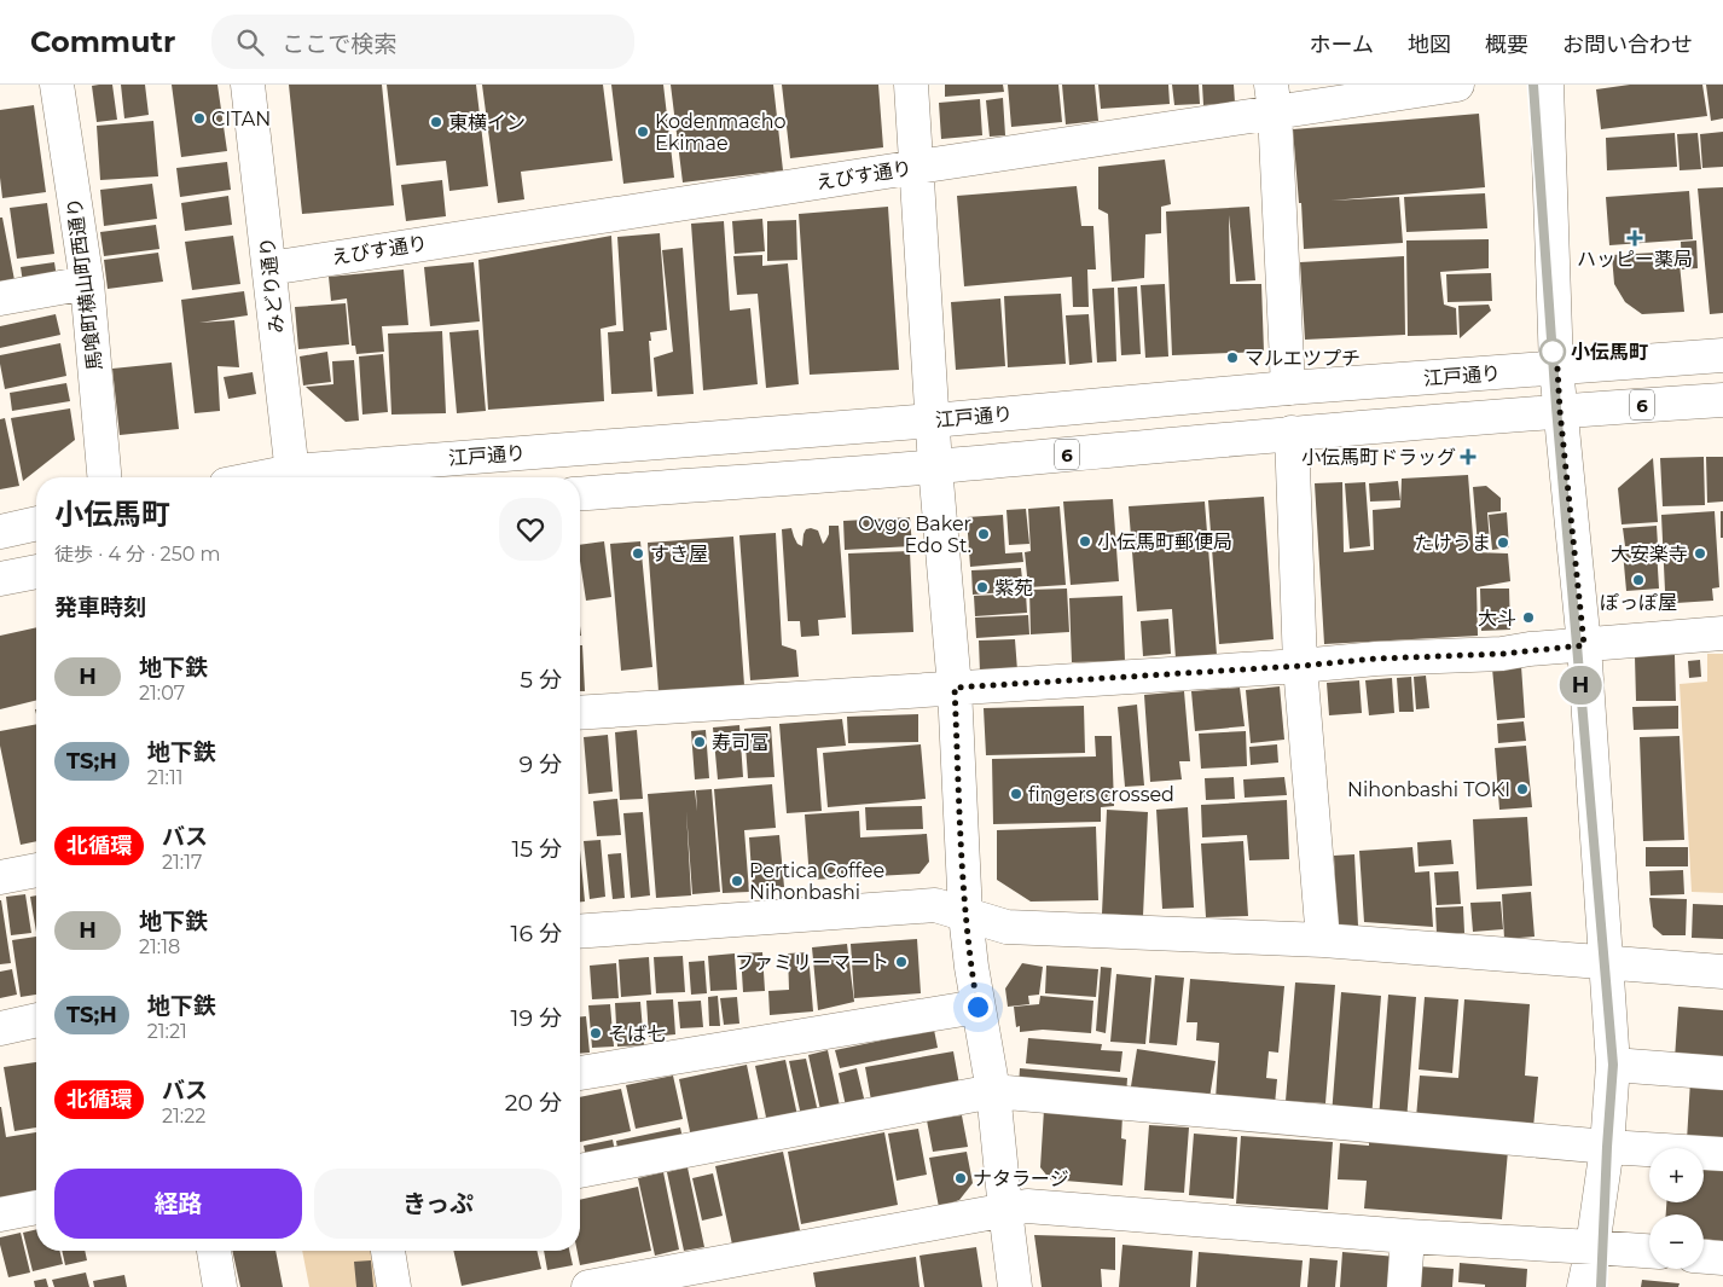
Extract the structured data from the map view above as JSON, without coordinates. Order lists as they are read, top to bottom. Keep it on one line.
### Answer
{"streets":{"main road":["えびす通り","馬喰町横山町西通り","みどり通り","江戸通り","6"]},"crossings":[["えびす通り","みどり通り"]],"places":{"other":["CITAN","東横イン","Kodenmacho Ekimae","小伝馬町","マルエツプチ","Ovgo Baker Edo St.","小伝馬町郵便局","たけうま","すき屋","大安楽寺","ぽっぽ屋","紫苑","大斗","寿司富","Nihonbashi TOKI","fingers crossed","Pertica Coffee Nihonbashi","ファミリーマート","そば七","ナタラージ"],"health":["ハッピー薬局","小伝馬町ドラッグ"]},"lines":["metro line H"],"page":{"header":"Commutr","search":"ここで検索","nav":["ホーム","地図","概要","お問い合わせ"],"on_map":"H","heading":[["小伝馬町","徒歩 · 4 分 · 250 m"],"発車時刻"],"list":[{"mark":"H","name":"地下鉄","note":"21:07","value":"5 分"},{"mark":"TS;H","name":"地下鉄","note":"21:11","value":"9 分"},{"mark":"北循環","name":"バス","note":"21:17","value":"15 分"},{"mark":"H","name":"地下鉄","note":"21:18","value":"16 分"},{"mark":"TS;H","name":"地下鉄","note":"21:21","value":"19 分"},{"mark":"北循環","name":"バス","note":"21:22","value":"20 分"}],"map_buttons":["+","−"],"buttons":["経路","きっぷ"]}}
